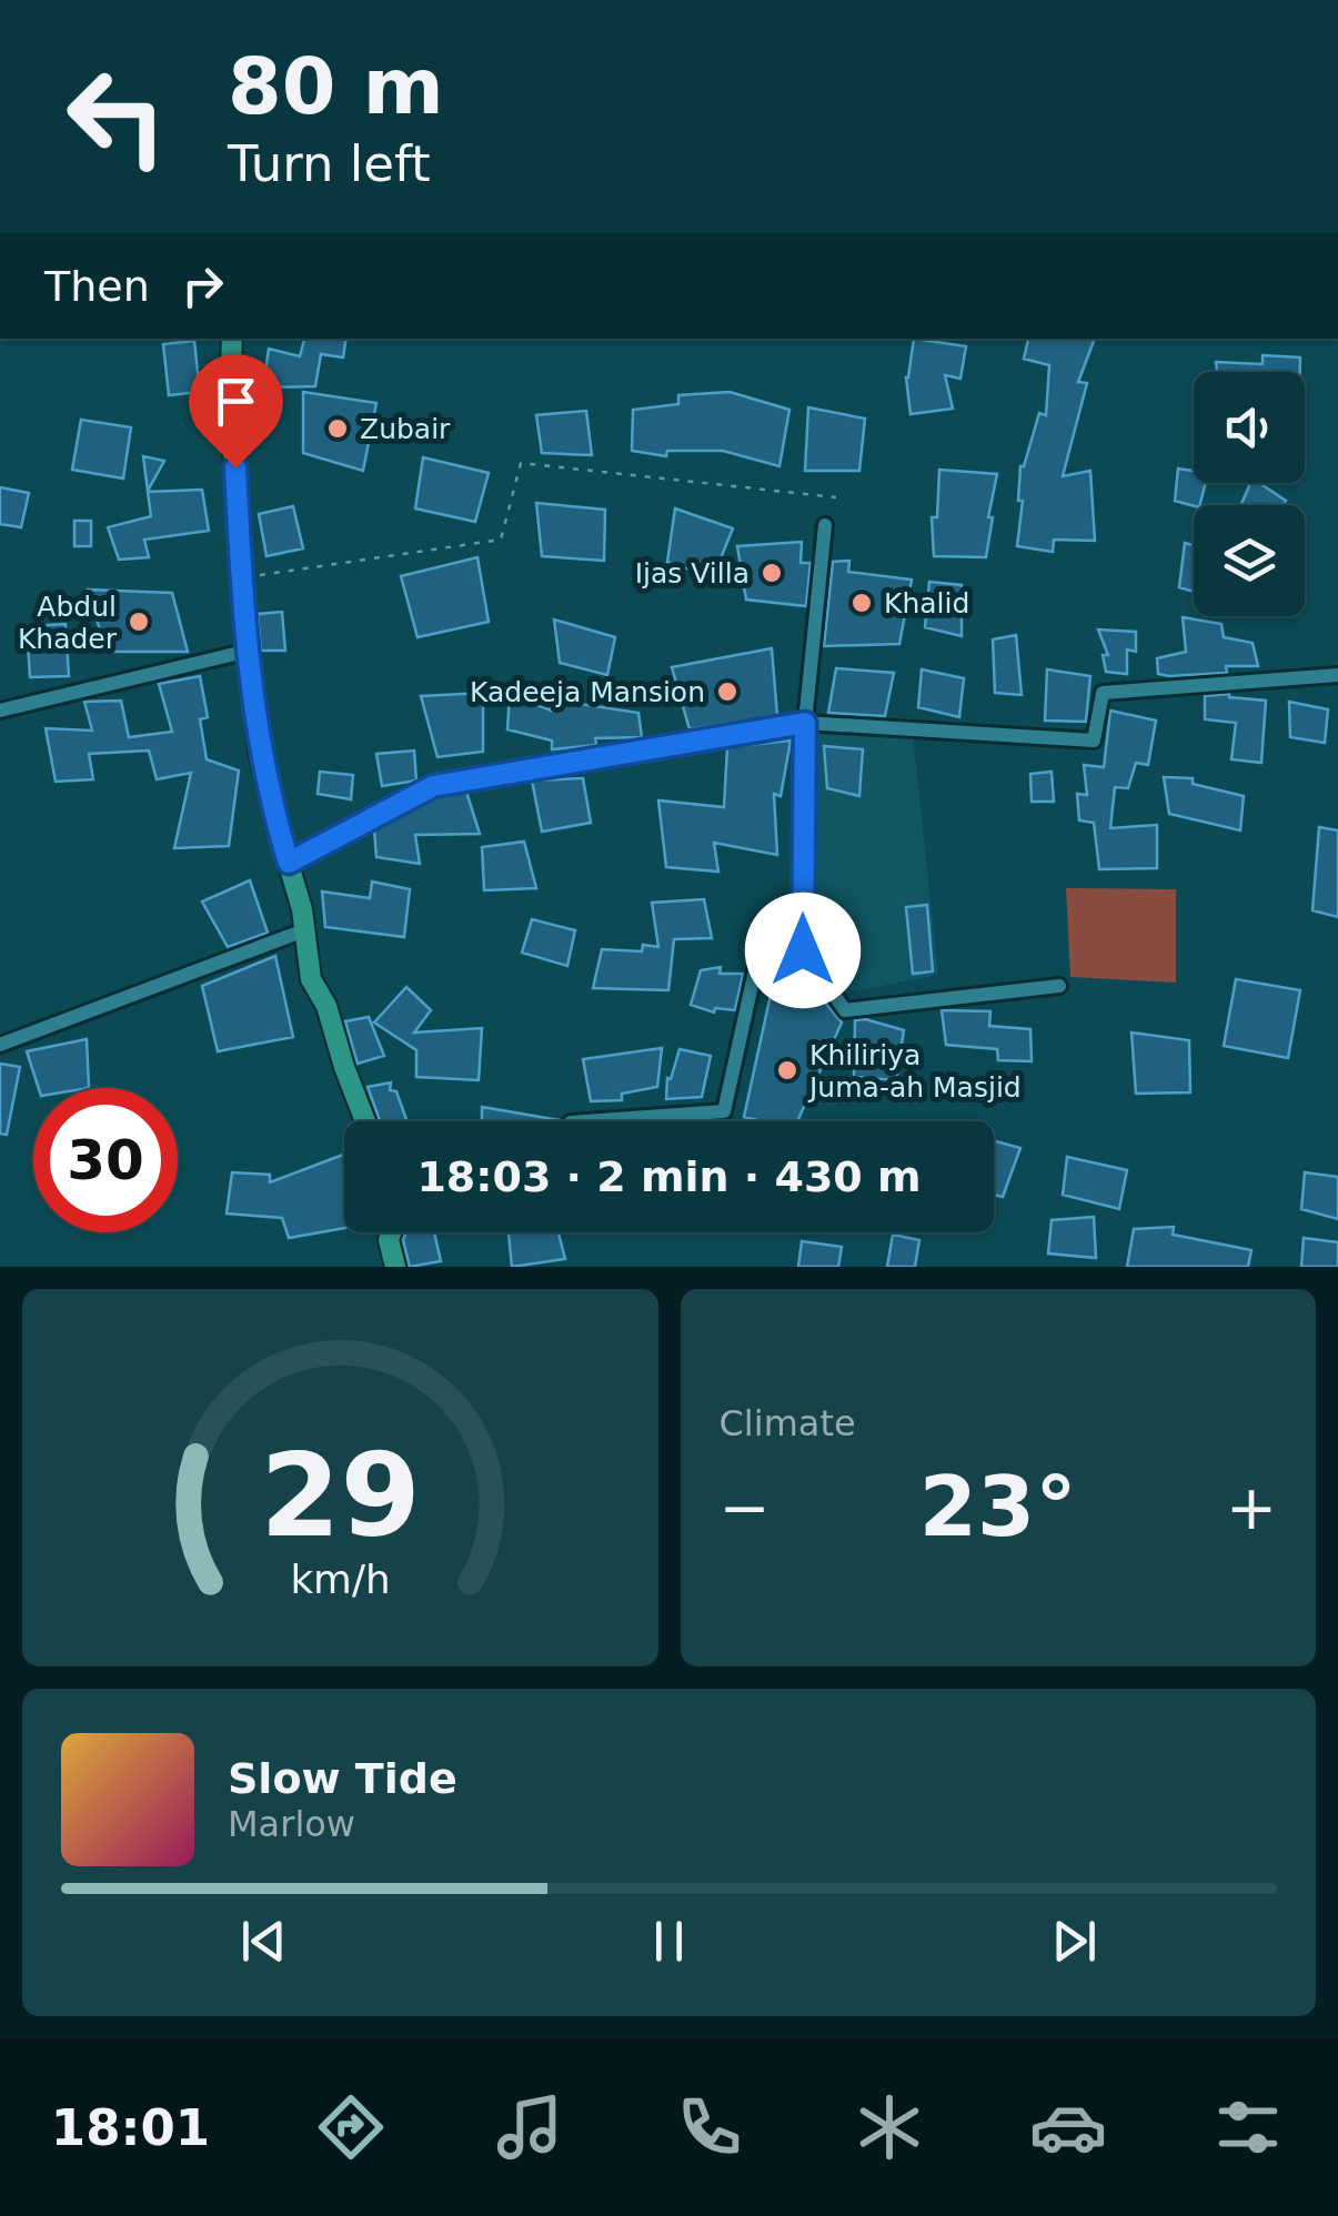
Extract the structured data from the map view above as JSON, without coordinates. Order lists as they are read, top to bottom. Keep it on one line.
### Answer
{"places":["Zubair","Ijas Villa","Khalid","Abdul Khader","Kadeeja Mansion","Khiliriya Juma-ah Masjid"],"page":{"turn":["80 m","Turn left"],"then":"Then","limit":"30","trip":"18:03 · 2 min · 430 m","tile":"Climate","heat":["−","23°","+"],"song":["Slow Tide","Marlow"],"tabs":"18:01","gauge":["29","km/h"]}}
